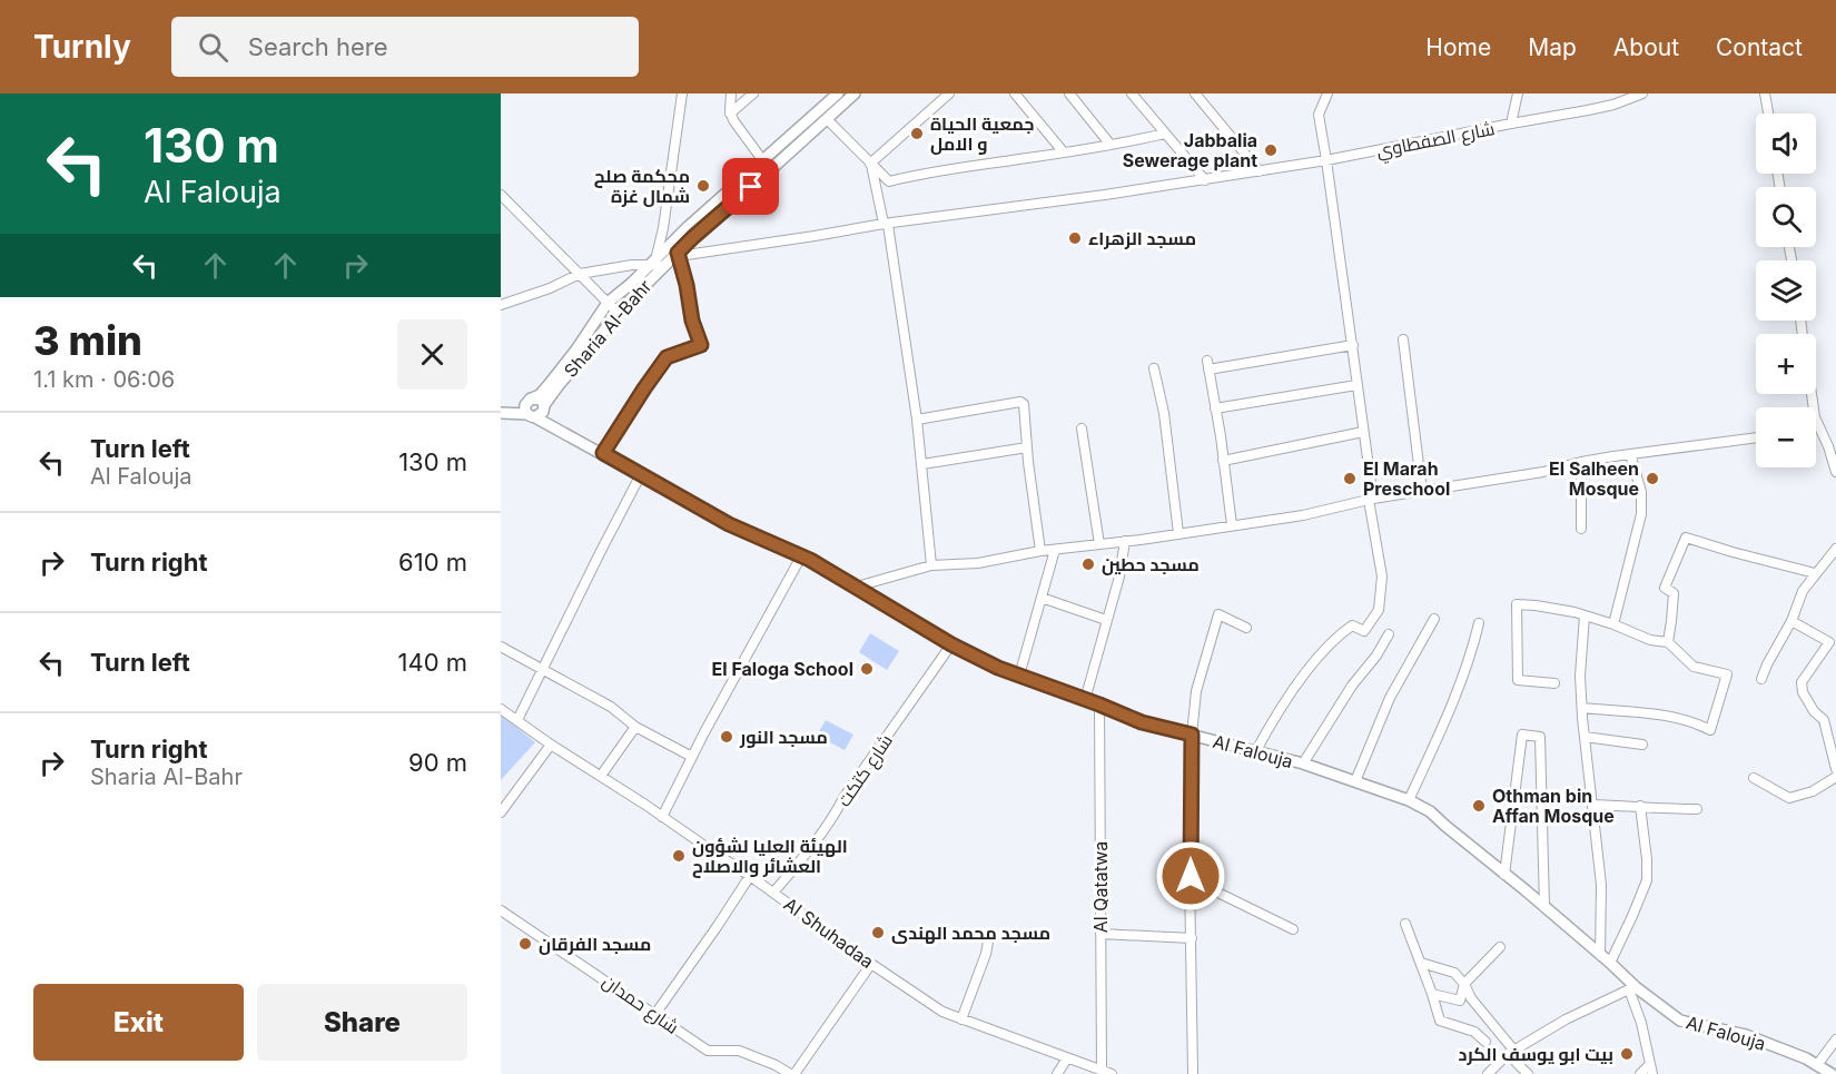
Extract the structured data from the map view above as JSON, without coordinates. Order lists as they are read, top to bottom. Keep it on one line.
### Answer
{"streets":{"main road":["Sharia Al-Bahr","Al Falouja"],"street":["شارع الصفطاوي","شارع كتكت","Al Qatatwa","Al Shuhadaa","شارع حمدان"]},"crossings":[["شارع الصفطاوي","Sharia Al-Bahr"],["Sharia Al-Bahr","Al Falouja"],["Al Falouja","شارع كتكت"],["Al Falouja","Al Qatatwa"],["شارع كتكت","Al Shuhadaa"],["Al Qatatwa","Al Shuhadaa"]],"places":["جمعية الحياة و الامل","Jabbalia Sewerage plant","محكمة صلح شمال غزة","مسجد الزهراء","El Marah Preschool","El Salheen Mosque","مسجد حطين","El Faloga School","مسجد النور","Othman bin Affan Mosque","الهيئة العليا لشؤون العشائر والاصلاح","مسجد محمد الهندى","مسجد الفرقان","بيت ابو يوسف الكرد"],"page":{"header":"Turnly","search":"Search here","nav":["Home","Map","About","Contact"],"turn":["130 m","Al Falouja"],"map_buttons":["+","−"],"heading":["3 min","1.1 km · 06:06"],"list":[{"name":"Turn left","note":"Al Falouja","value":"130 m"},{"name":"Turn right","value":"610 m"},{"name":"Turn left","value":"140 m"},{"name":"Turn right","note":"Sharia Al-Bahr","value":"90 m"}],"buttons":["Exit","Share"]}}
